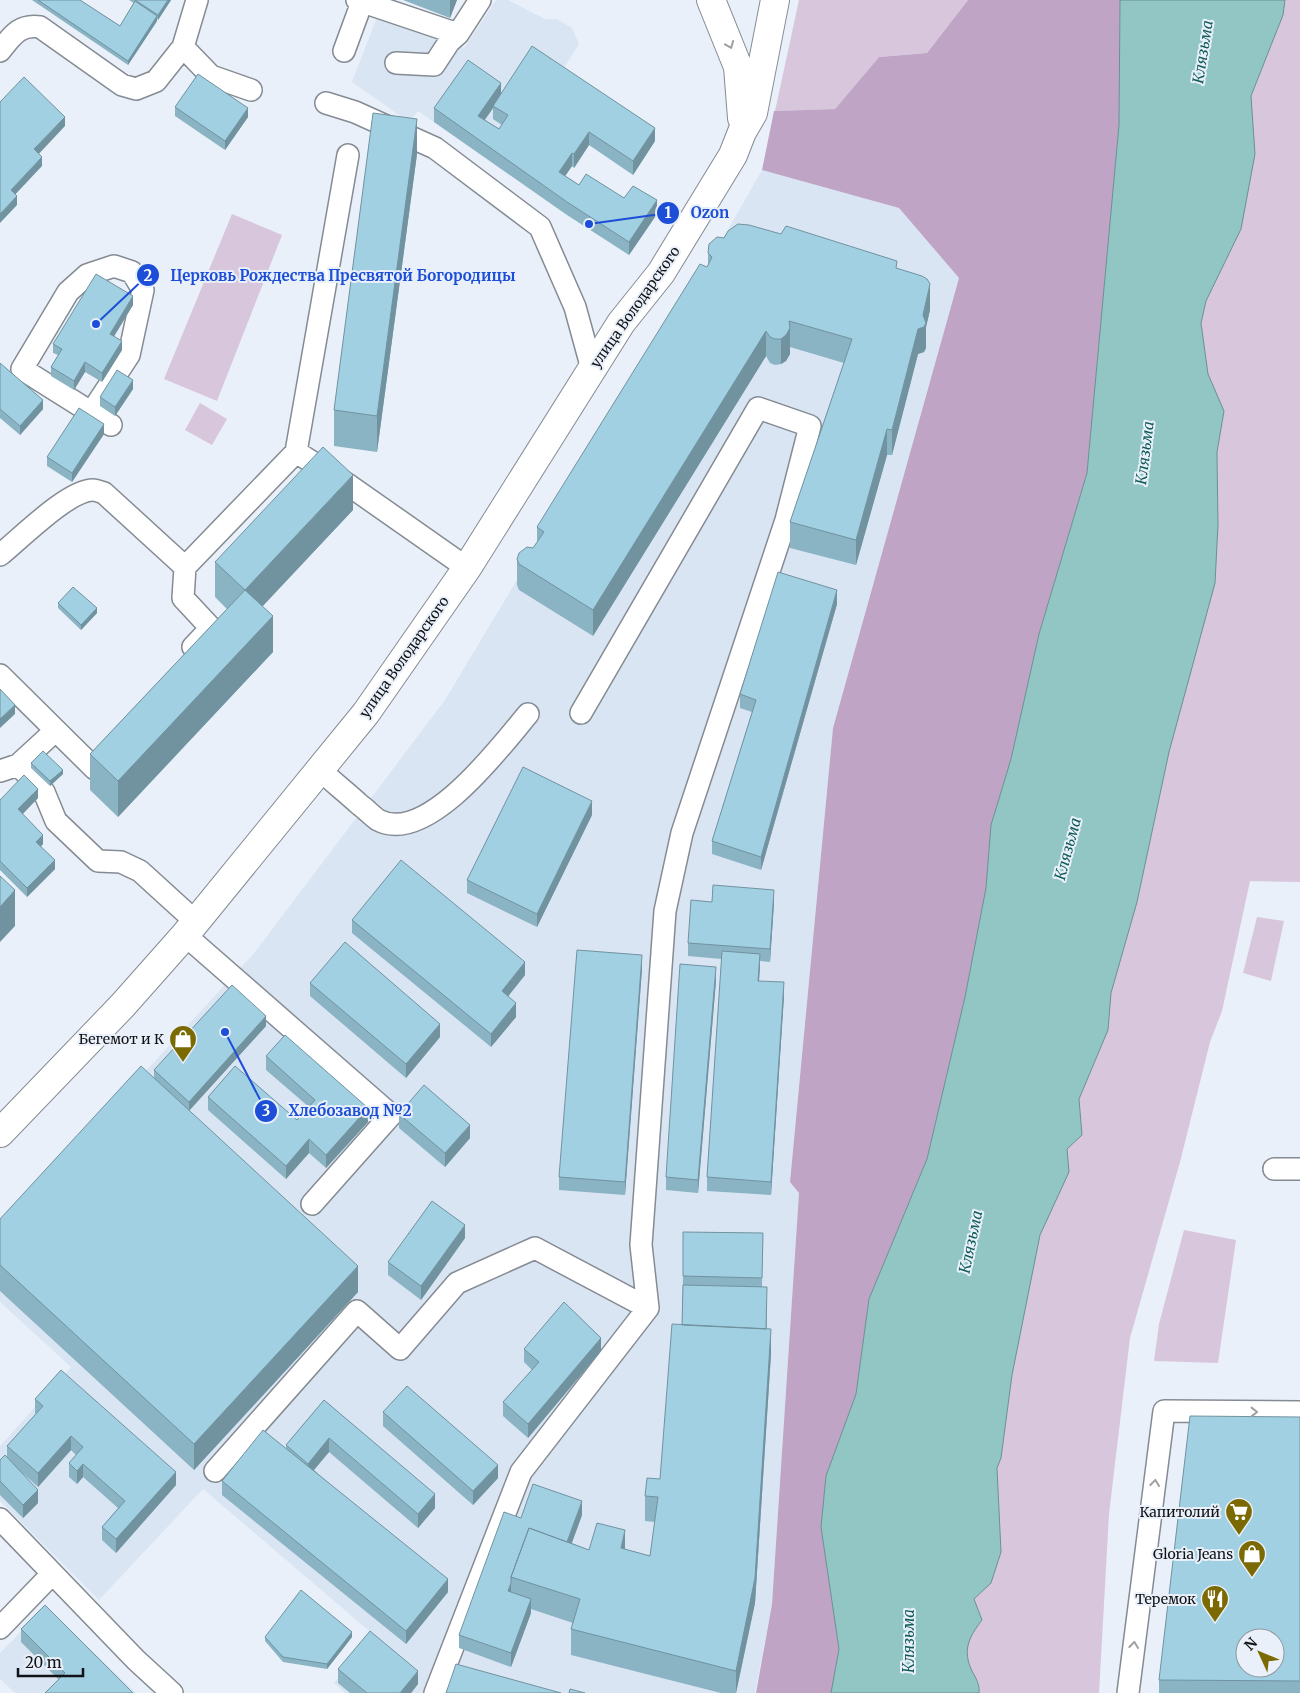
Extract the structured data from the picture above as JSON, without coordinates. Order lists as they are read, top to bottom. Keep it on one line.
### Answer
{"streets":{"main road":["улица Володарского"]},"water":["Клязьма"],"places":{"other":["Ozon","Церковь Рождества Пресвятой Богородицы","Хлебозавод №2"],"shop":["Бегемот и К","Gloria Jeans"],"supermarket":["Капитолий"],"restaurant":["Теремок"]},"scale_bar":"20 m","north":"top left"}
